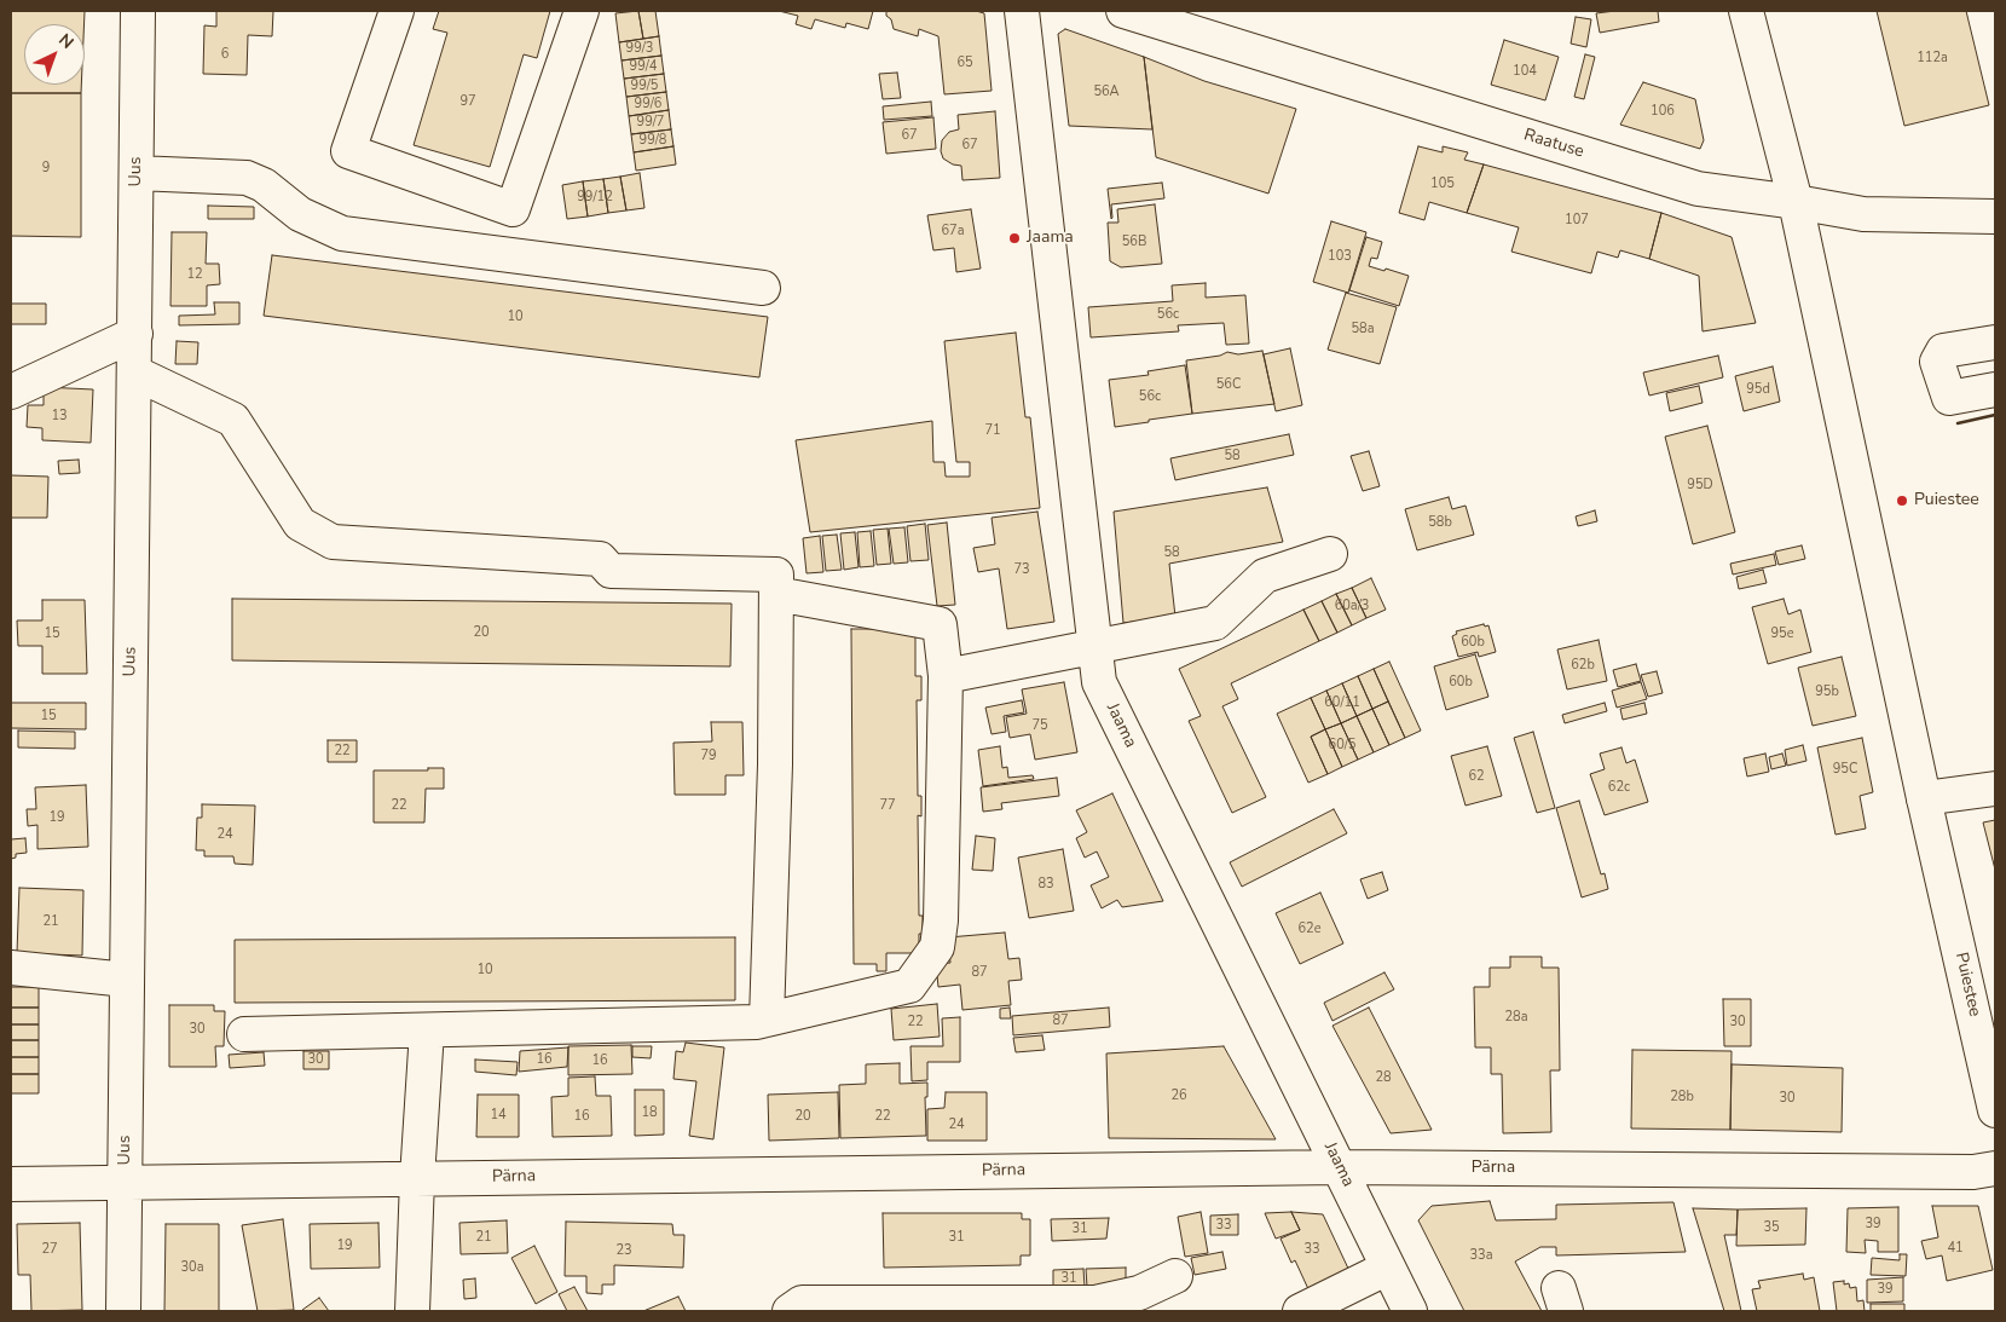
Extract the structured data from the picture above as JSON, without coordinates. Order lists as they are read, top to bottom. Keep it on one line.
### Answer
{"streets":{"street":["Raatuse","Uus","Jaama","Puiestee","Pärna"]},"crossings":[["Raatuse","Puiestee"],["Uus","Pärna"],["Jaama","Pärna"]],"places":["Jaama","Puiestee"],"house_numbers":["99/3","6","112a","65","99/4","104","99/5","56A","97","99/6","106","99/7","67","99/8","67","9","105","99/12","107","67a","56B","103","12","56c","10","58a","56C","95d","56c","13","71","58","95D","58b","58","73","60a/3","20","15","95e","60b","62b","60b","95b","60/11","15","75","60/5","22","79","95C","62","62c","22","77","19","24","83","21","62e","10","87","28a","87","22","30","30","30","16","16","28","26","28b","30","18","14","16","20","22","24","39","33","35","31","21","31","19","41","27","33","23","33a","30a","31","39"],"north":"top right"}
